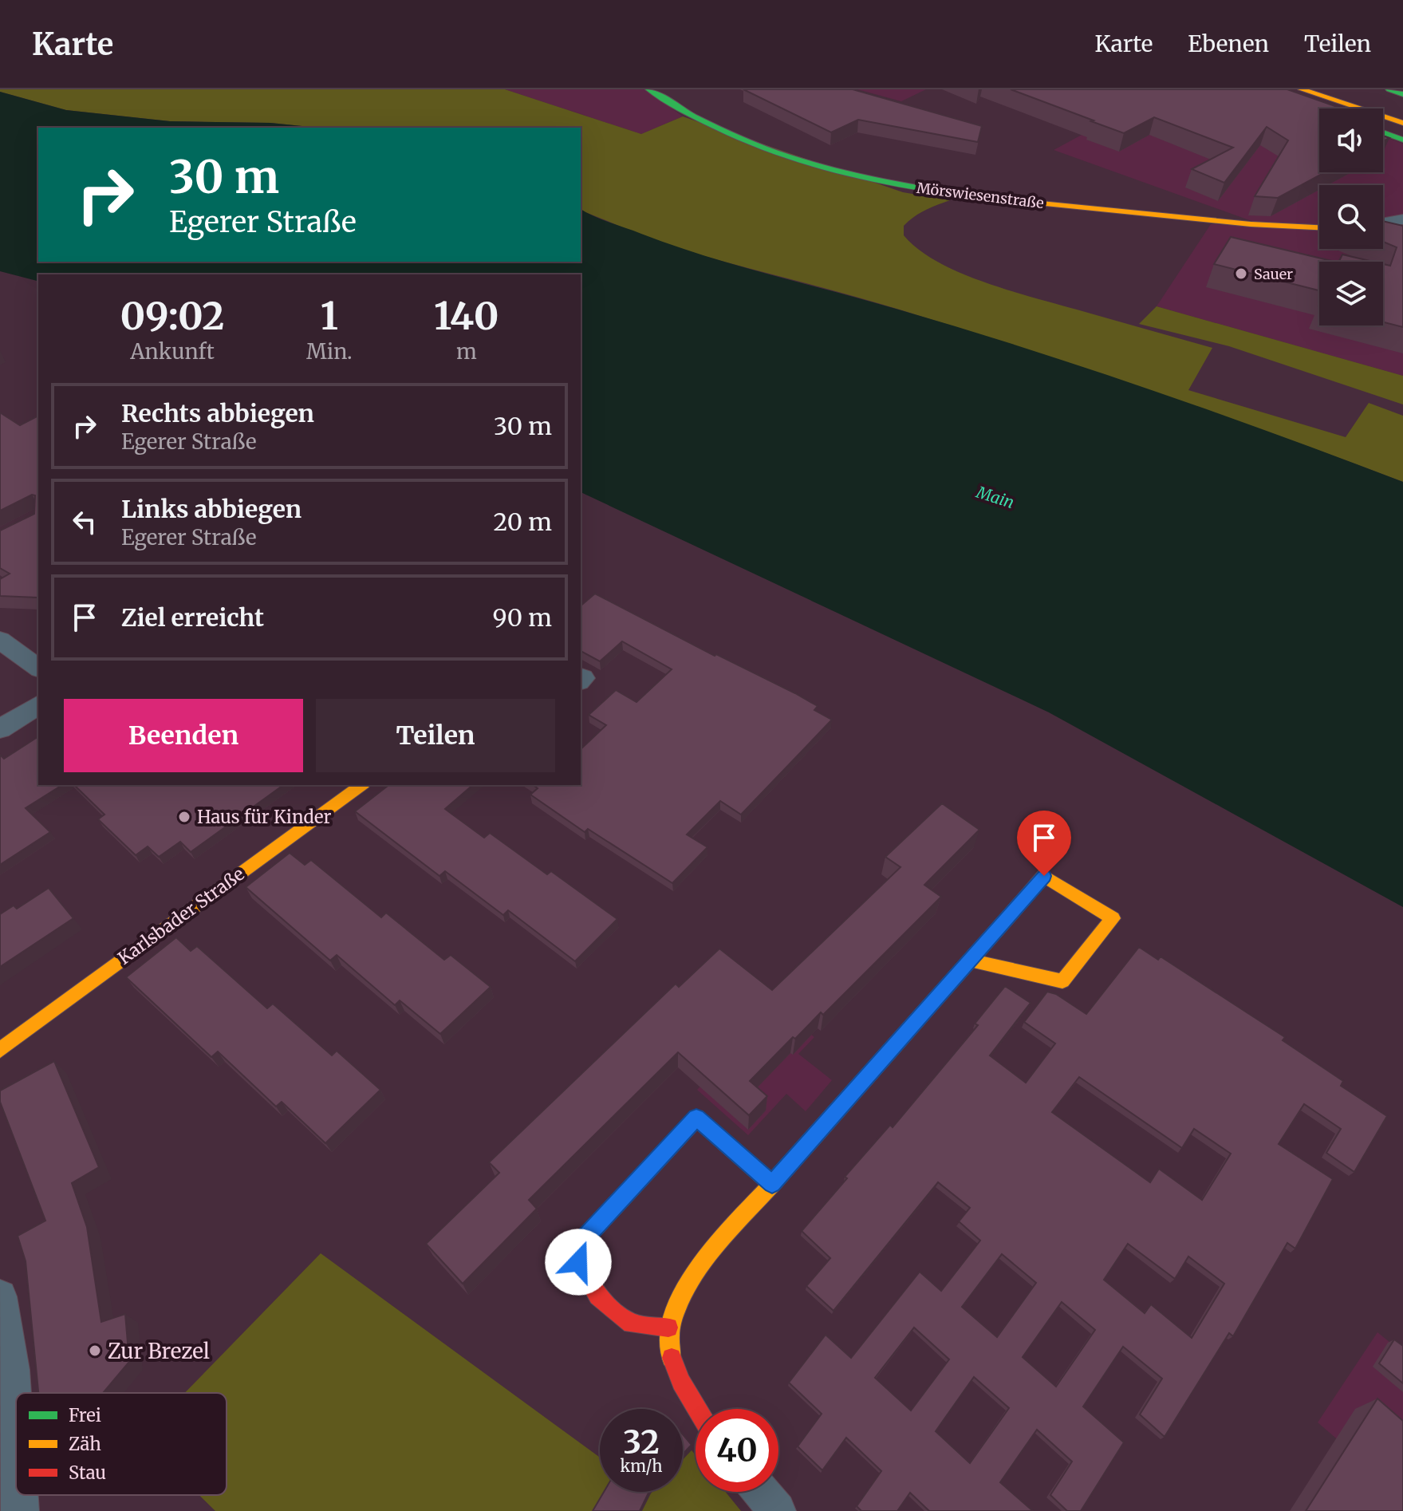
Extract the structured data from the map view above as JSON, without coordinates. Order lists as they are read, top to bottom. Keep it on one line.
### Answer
{"streets":{"main road":["Mörswiesenstraße","Karlsbader Straße"]},"water":["Main"],"places":["Sauer","Haus für Kinder","Zur Brezel"],"legend":["Frei","Zäh","Stau"],"page":{"header":"Karte","nav":["Karte","Ebenen","Teilen"],"turn":["30 m","Egerer Straße"],"eta":["09:02","Ankunft","1","Min.","140","m"],"list":[{"name":"Rechts abbiegen","note":"Egerer Straße","value":"30 m"},{"name":"Links abbiegen","note":"Egerer Straße","value":"20 m"},{"name":"Ziel erreicht","value":"90 m"}],"buttons":["Beenden","Teilen"],"speed":"32 km/h","limit":"40"}}
